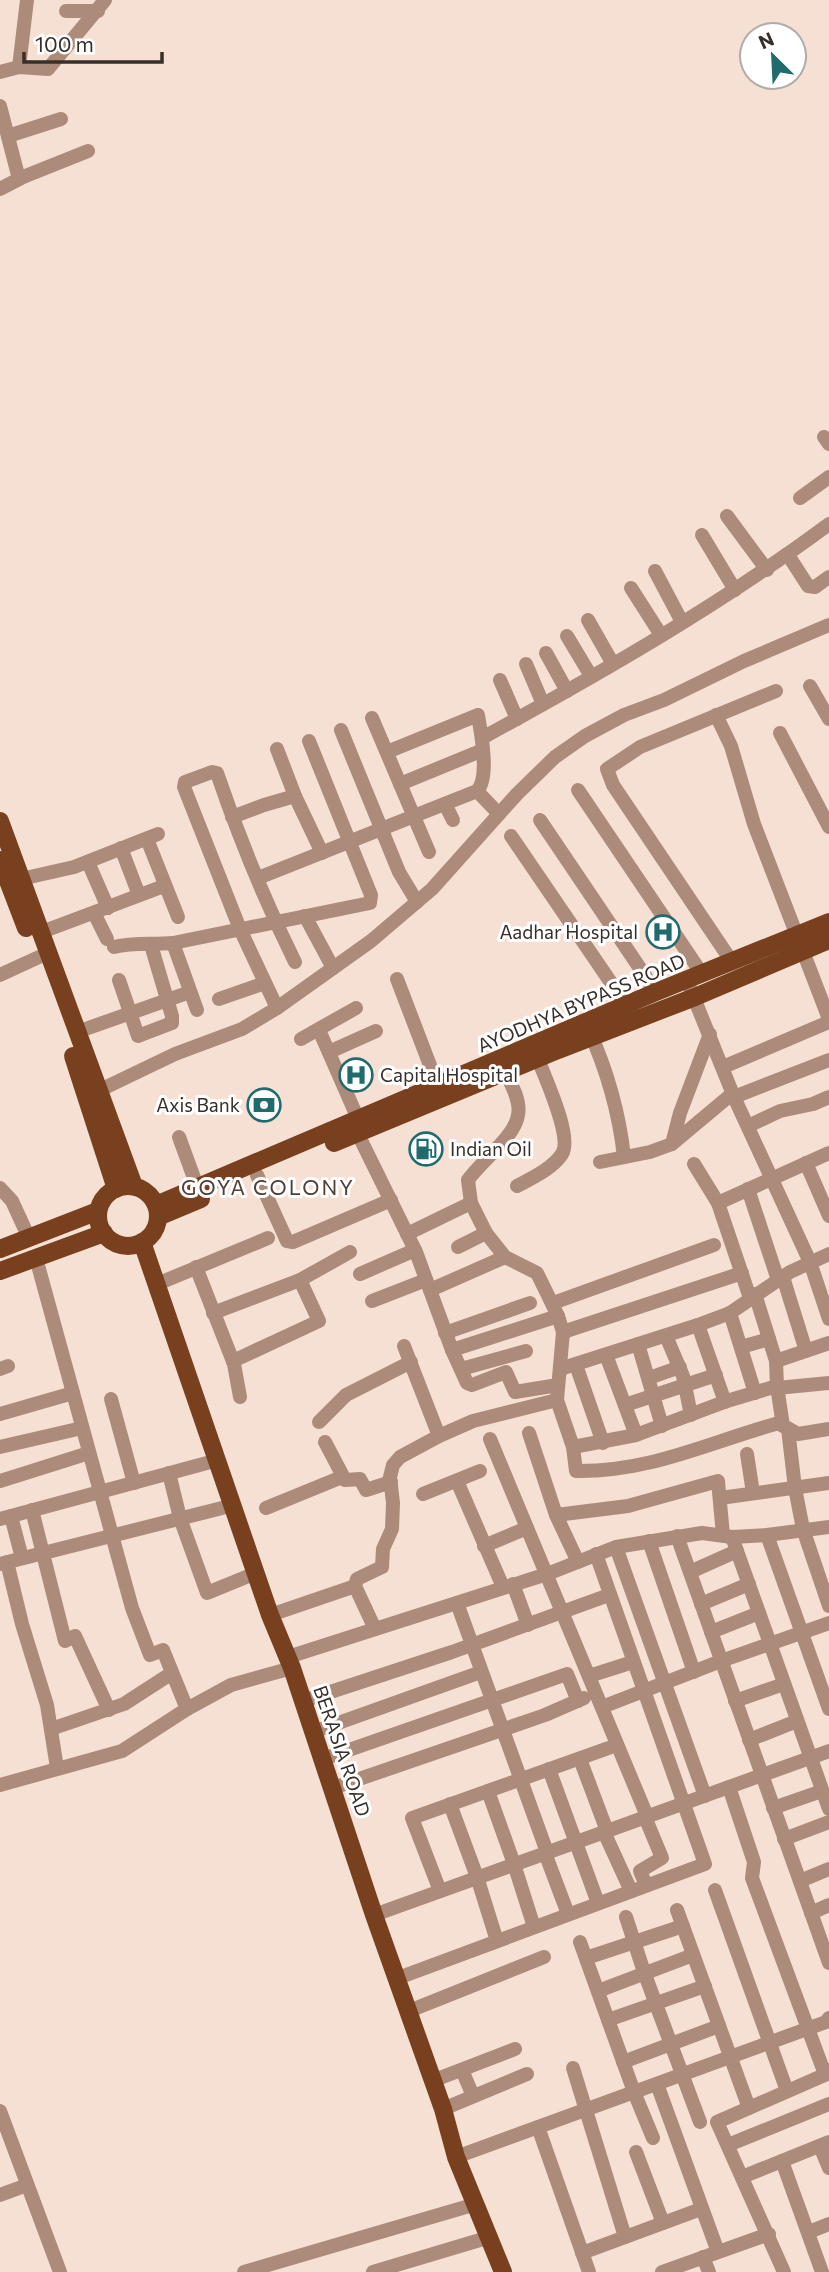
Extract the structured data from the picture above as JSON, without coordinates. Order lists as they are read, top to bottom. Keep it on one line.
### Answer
{"streets":{"main road":["AYODHYA BYPASS ROAD","BERASIA ROAD"]},"crossings":[["AYODHYA BYPASS ROAD","BERASIA ROAD"]],"districts":["GOYA COLONY"],"places":{"hospital":["Aadhar Hospital","Capital Hospital"],"bank":["Axis Bank"],"fuel station":["Indian Oil"]},"scale_bar":"100 m","north":"top left"}
